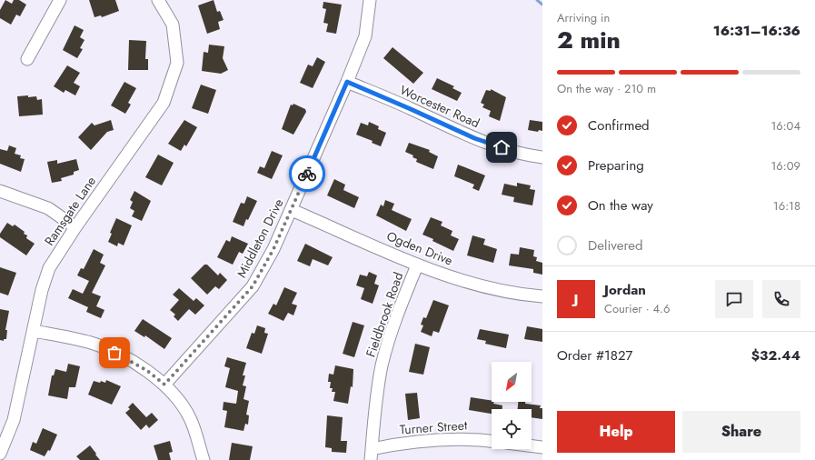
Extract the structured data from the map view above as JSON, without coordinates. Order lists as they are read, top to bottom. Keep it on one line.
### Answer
{"streets":{"street":["Worcester Road","Ramsgate Lane","Middleton Drive","Ogden Drive","Fieldbrook Road","Turner Street"]},"crossings":[["Worcester Road","Middleton Drive"],["Middleton Drive","Ogden Drive"],["Ogden Drive","Fieldbrook Road"],["Fieldbrook Road","Turner Street"]],"north":"bottom left","page":{"heading":["2 min","Arriving in","16:31–16:36"],"panel":["Jordan","Courier · 4.6","Order #1827","$32.44"],"bar":"On the way · 210 m","list":[["Confirmed","16:04"],["Preparing","16:09"],["On the way","16:18"],"Delivered"],"round":"J","buttons":["Help","Share"]}}
